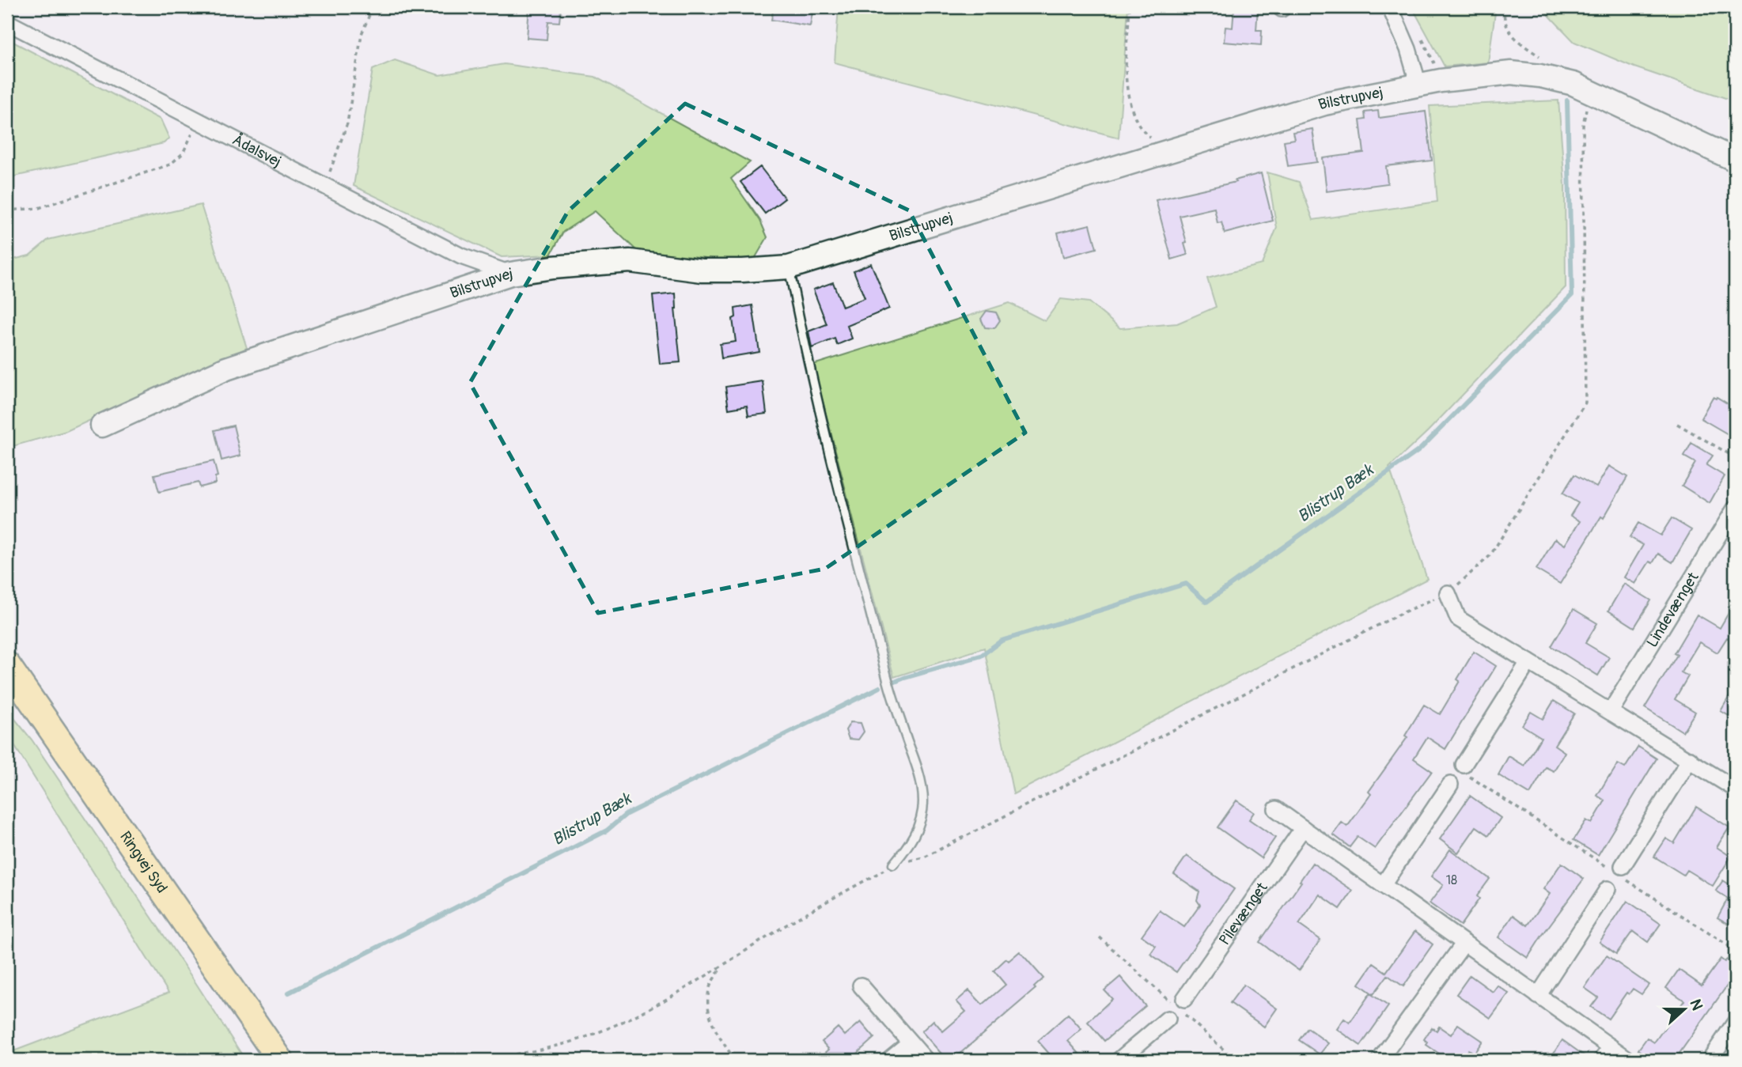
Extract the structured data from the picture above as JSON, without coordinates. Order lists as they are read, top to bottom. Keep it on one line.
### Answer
{"streets":{"main road":["Ringvej Syd"],"street":["Bilstrupvej","Ådalsvej","Lindevænget","Pilevænget"]},"crossings":[["Bilstrupvej","Ådalsvej"]],"water":["Blistrup Bæk"],"house_numbers":["18"],"north":"right"}
